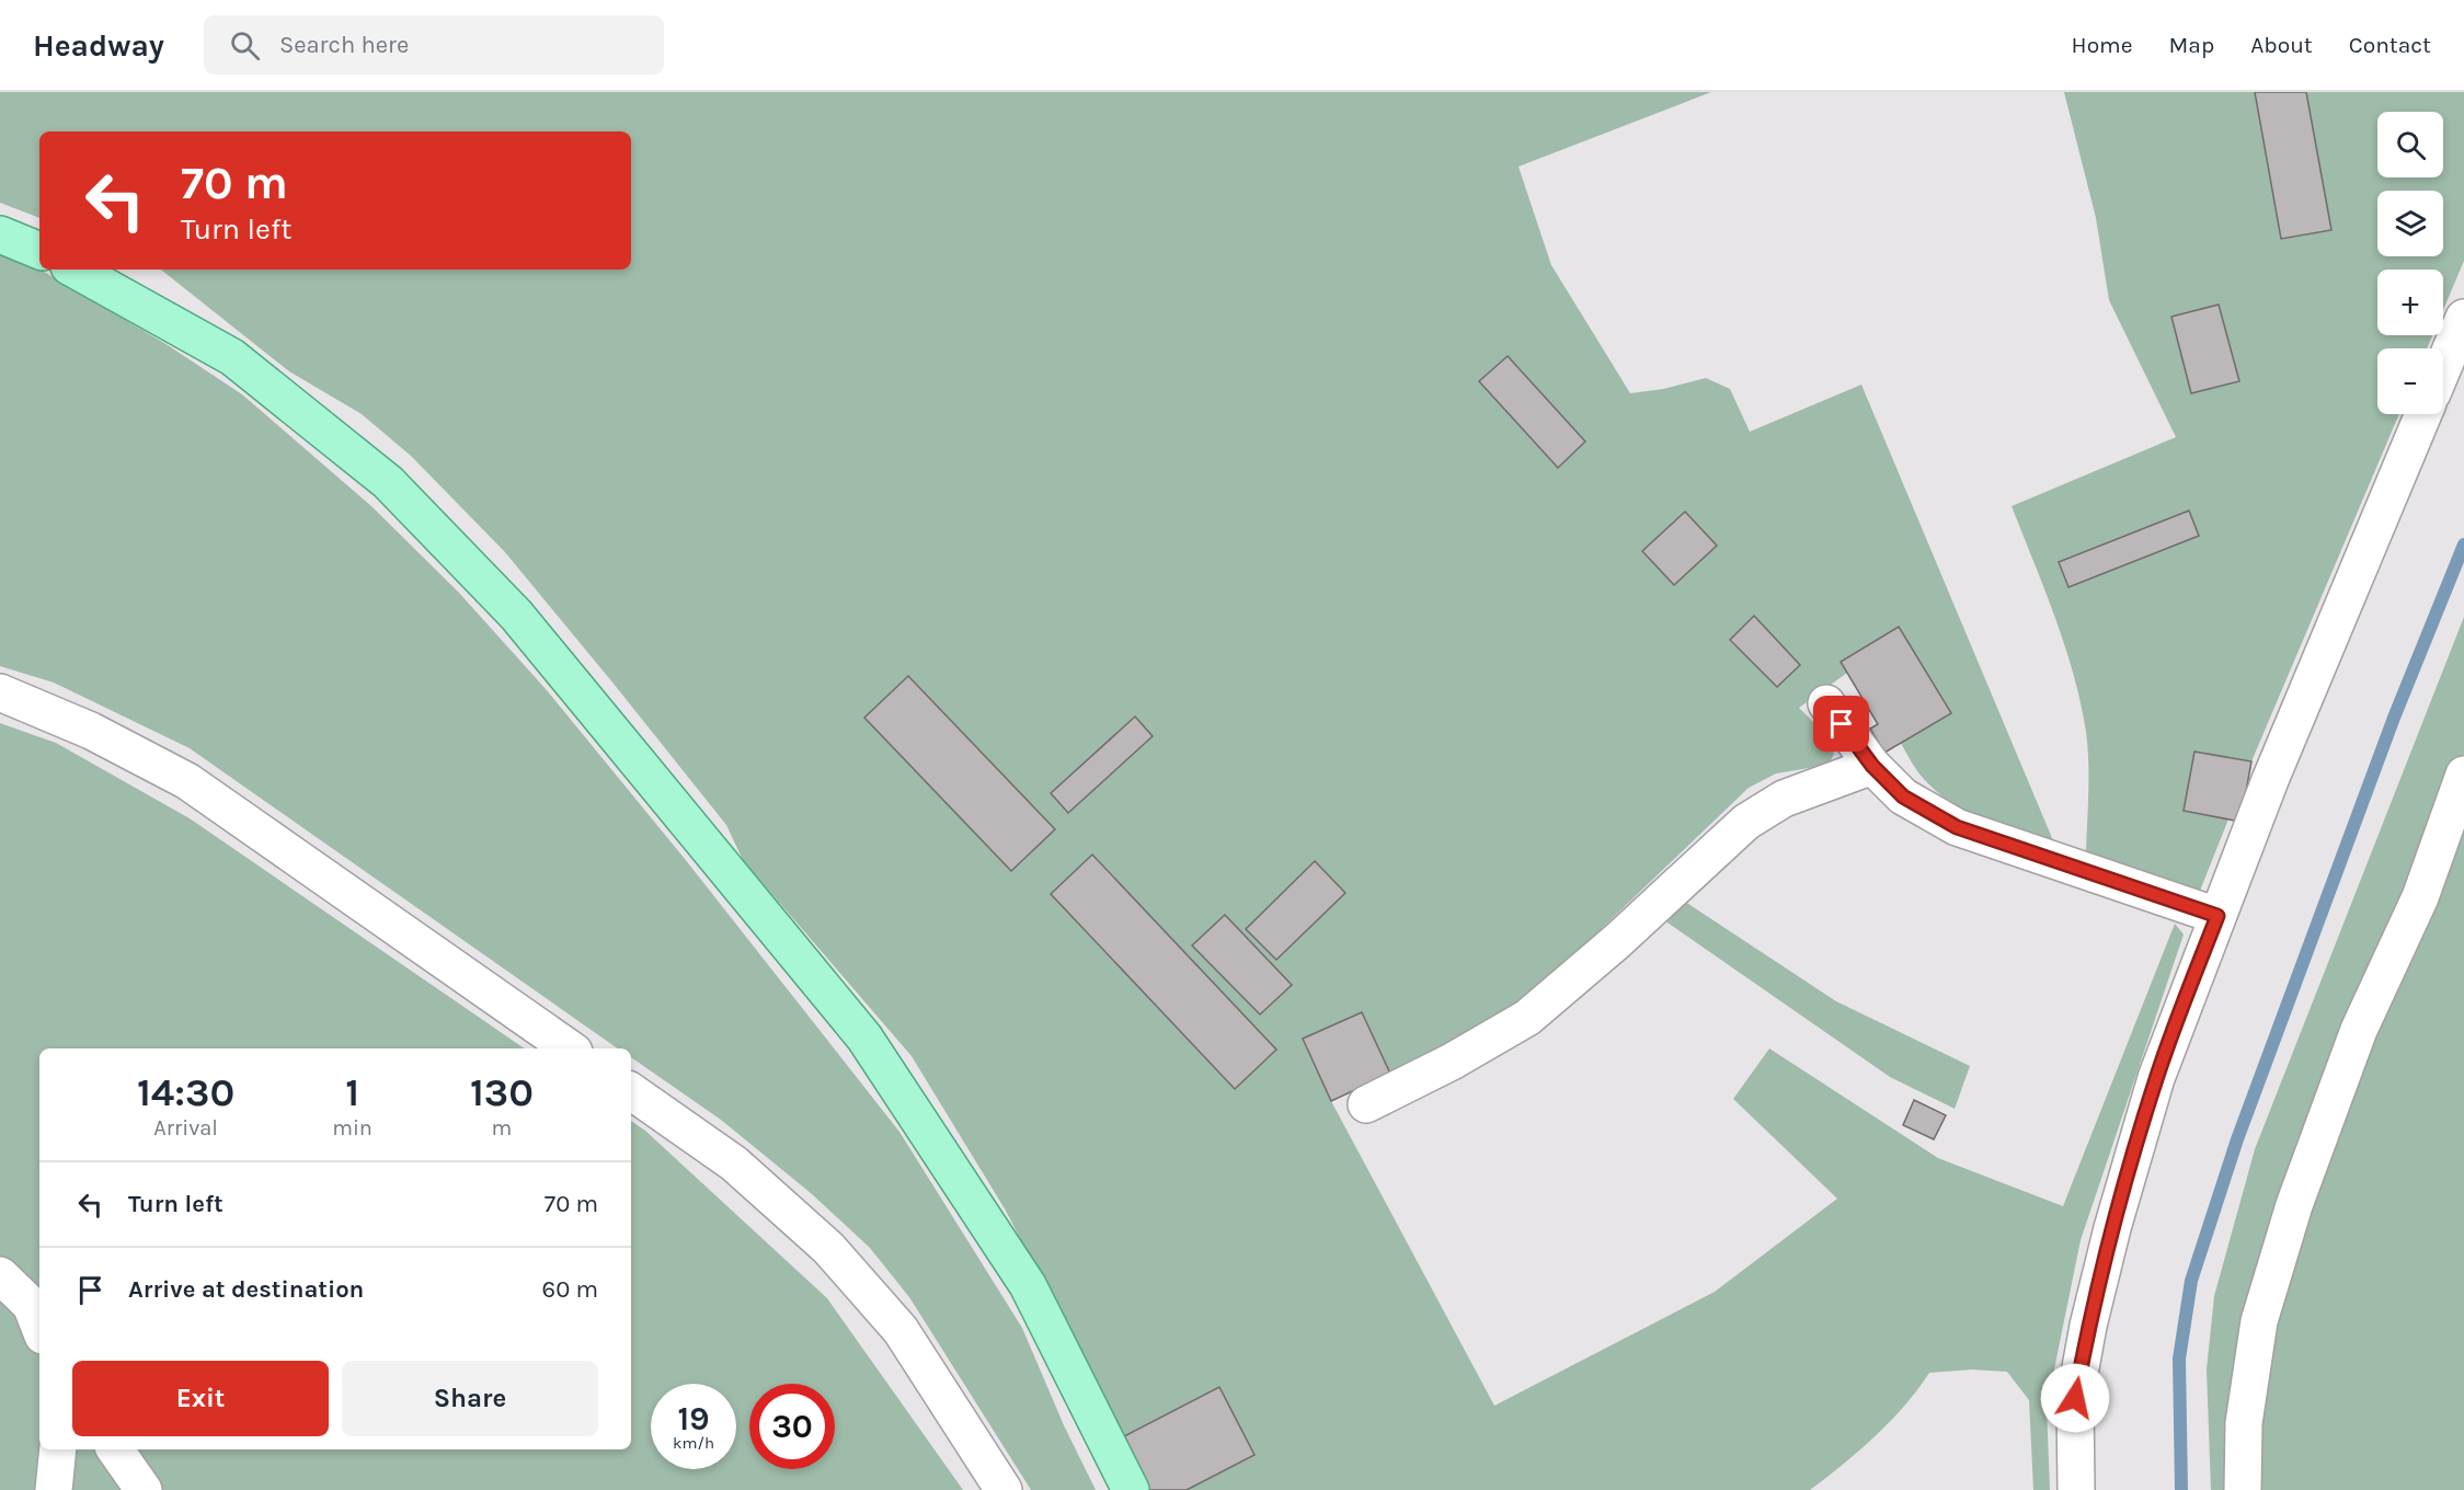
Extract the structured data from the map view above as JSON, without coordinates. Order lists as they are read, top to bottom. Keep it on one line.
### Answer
{"page":{"header":"Headway","search":"Search here","nav":["Home","Map","About","Contact"],"map_buttons":["+","−"],"turn":["70 m","Turn left"],"eta":["14:30","Arrival","1","min","130","m"],"list":[{"name":"Turn left","value":"70 m"},{"name":"Arrive at destination","value":"60 m"}],"buttons":["Exit","Share"],"speed":"19 km/h","limit":"30"}}
